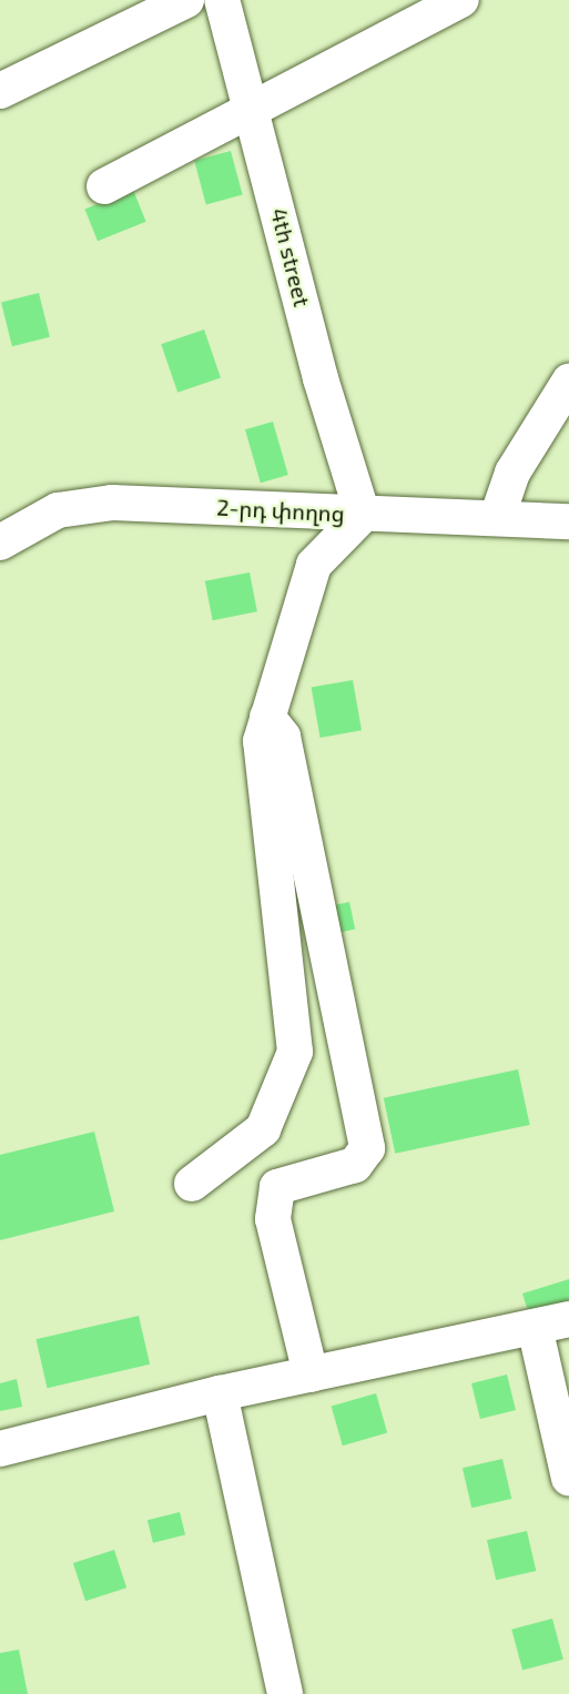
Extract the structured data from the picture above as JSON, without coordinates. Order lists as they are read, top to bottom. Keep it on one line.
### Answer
{"streets":{"street":["4th street","2-րդ փողոց"]},"crossings":[["4th street","2-րդ փողոց"]]}
